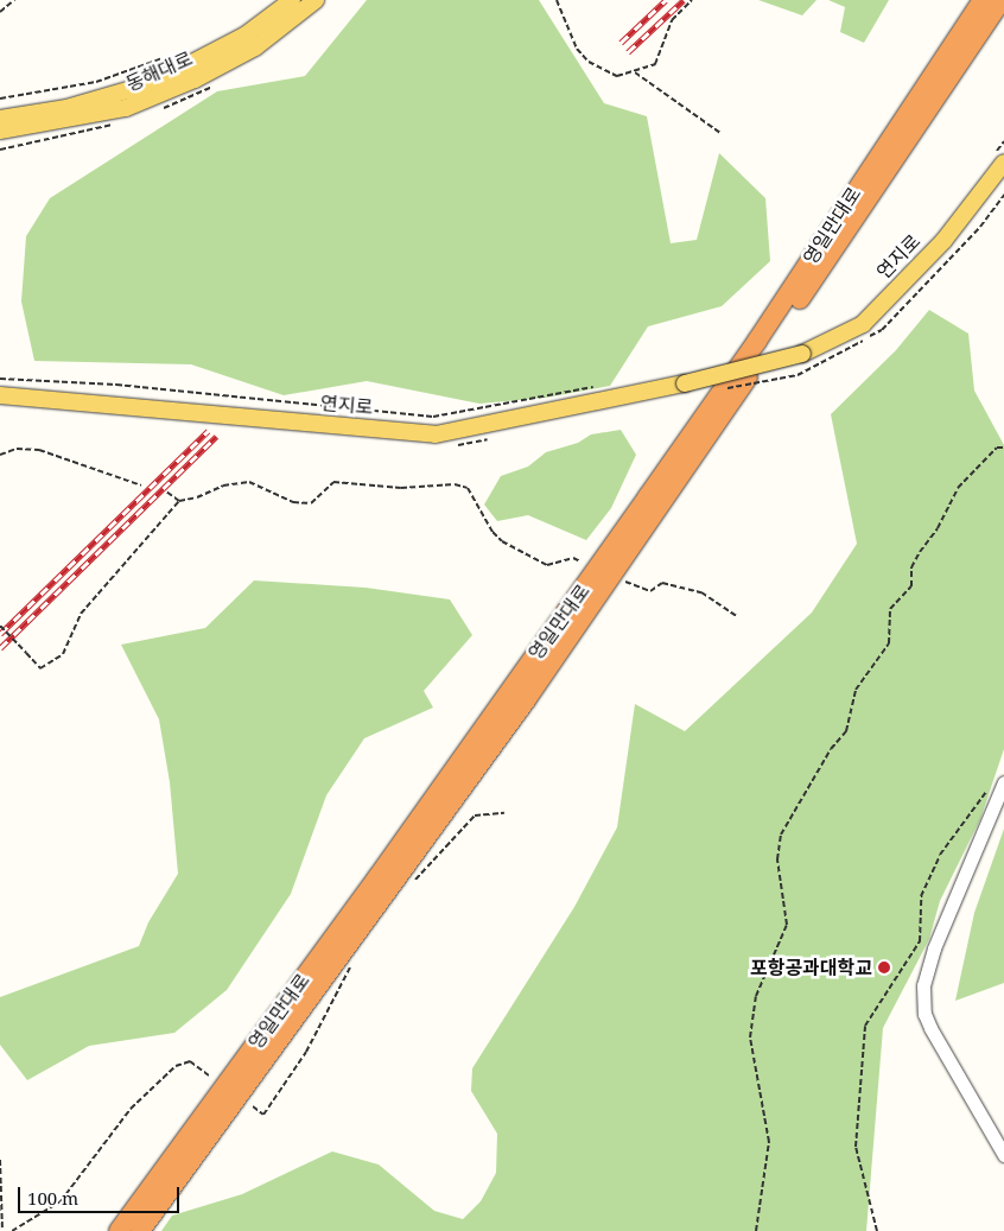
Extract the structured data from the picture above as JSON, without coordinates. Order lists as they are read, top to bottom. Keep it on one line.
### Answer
{"streets":{"highway":["영일만대로"],"main road":["동해대로","연지로"]},"places":["포항공과대학교"],"scale_bar":"100 m"}
